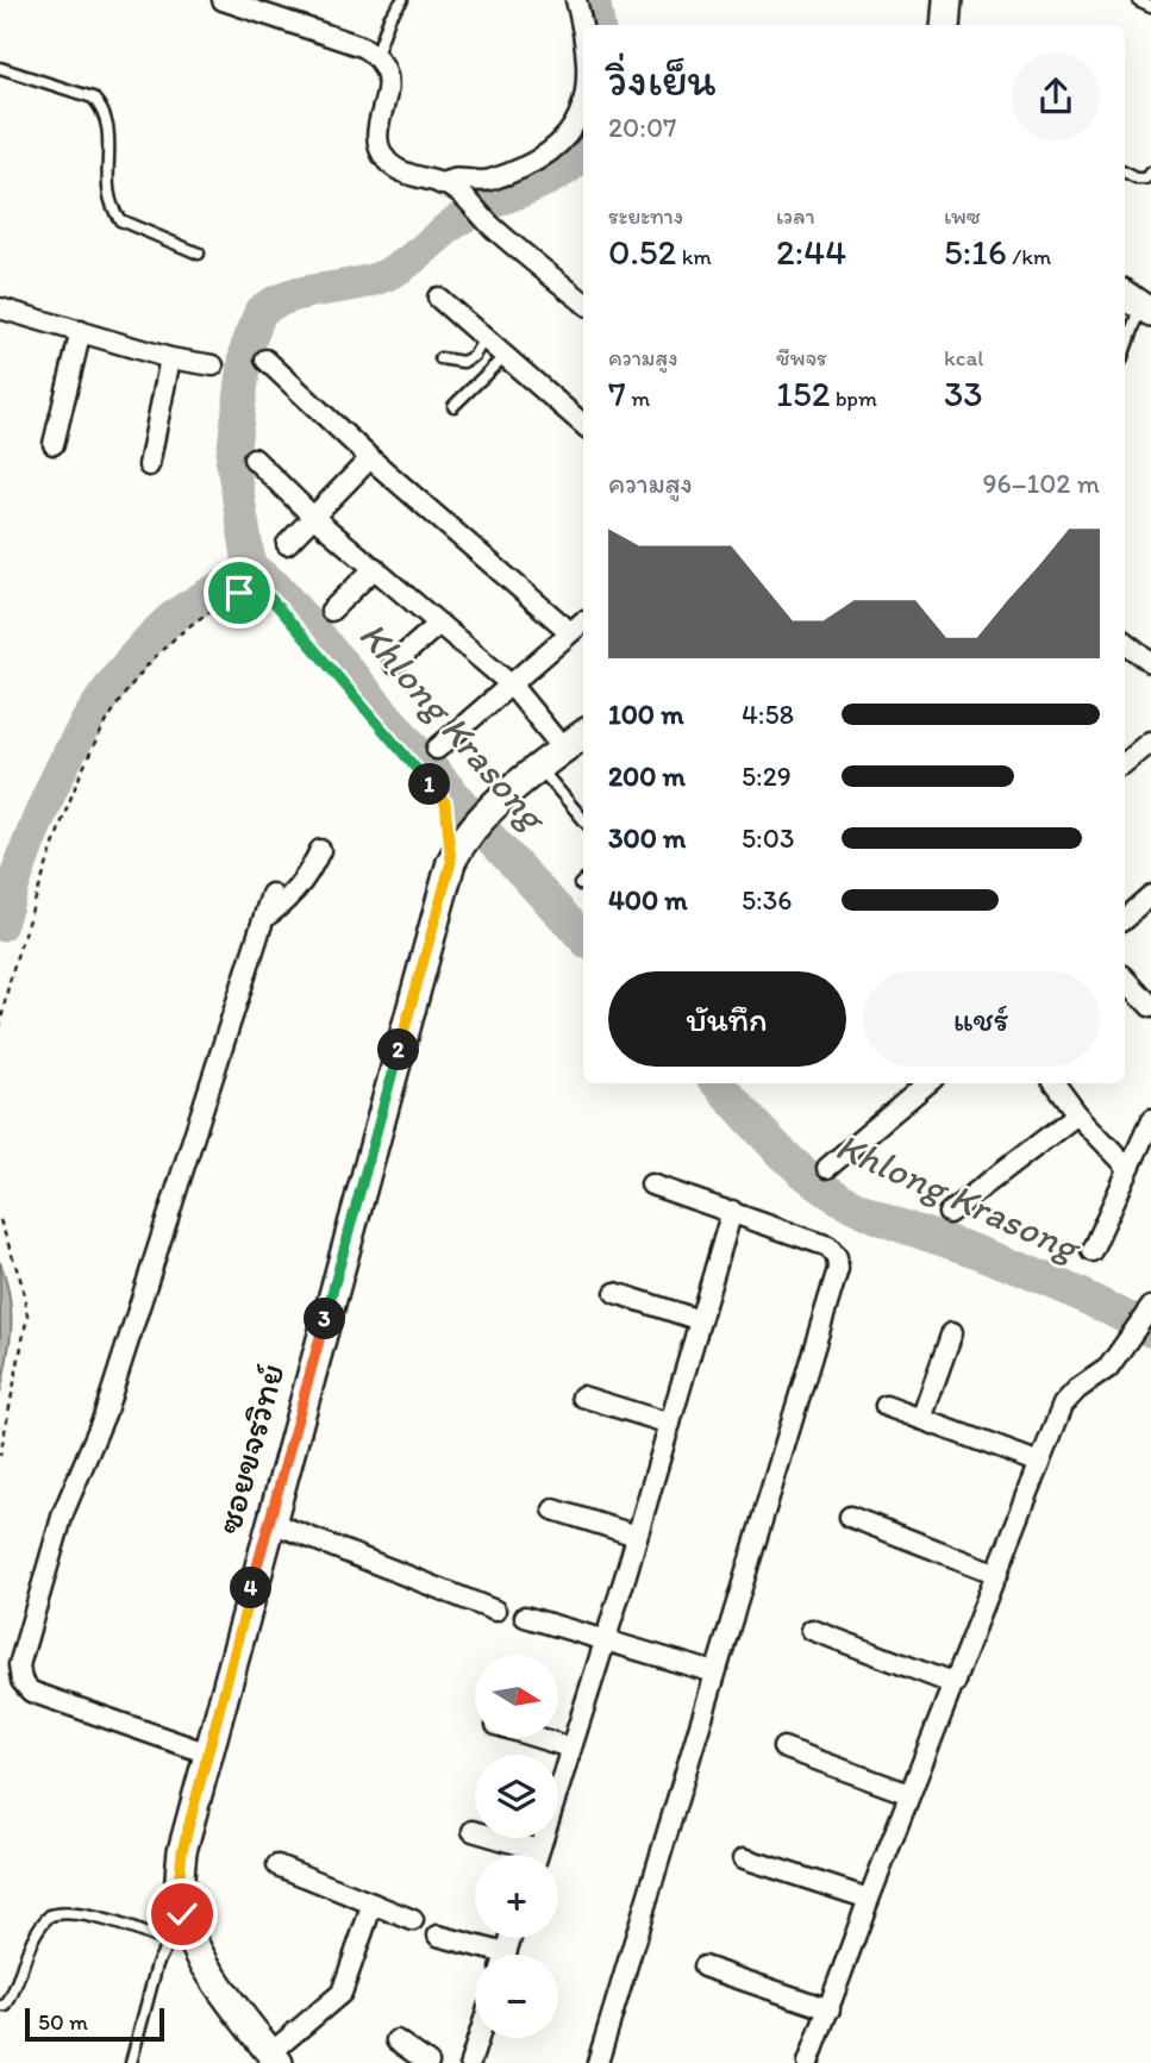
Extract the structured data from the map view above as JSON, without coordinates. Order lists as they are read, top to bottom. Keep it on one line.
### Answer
{"streets":{"street":["ซอยขจรวิทย์"]},"water":["Khlong Krasong"],"scale_bar":"50 m","north":"right","page":{"heading":["วิ่งเย็น","20:07"],"stats":[["ระยะทาง","0.52 km"],["เวลา","2:44"],["เพซ","5:16 /km"],["ความสูง","7 m"],["ชีพจร","152 bpm"],["kcal","33"]],"chart":["ความสูง","96–102 m"],"list":[{"name":"100 m","note":"4:58"},{"name":"200 m","note":"5:29"},{"name":"300 m","note":"5:03"},{"name":"400 m","note":"5:36"}],"pins":["1","2","3","4"],"buttons":["บันทึก","แชร์"],"map_buttons":["+","−"],"scale":"50 m"}}
